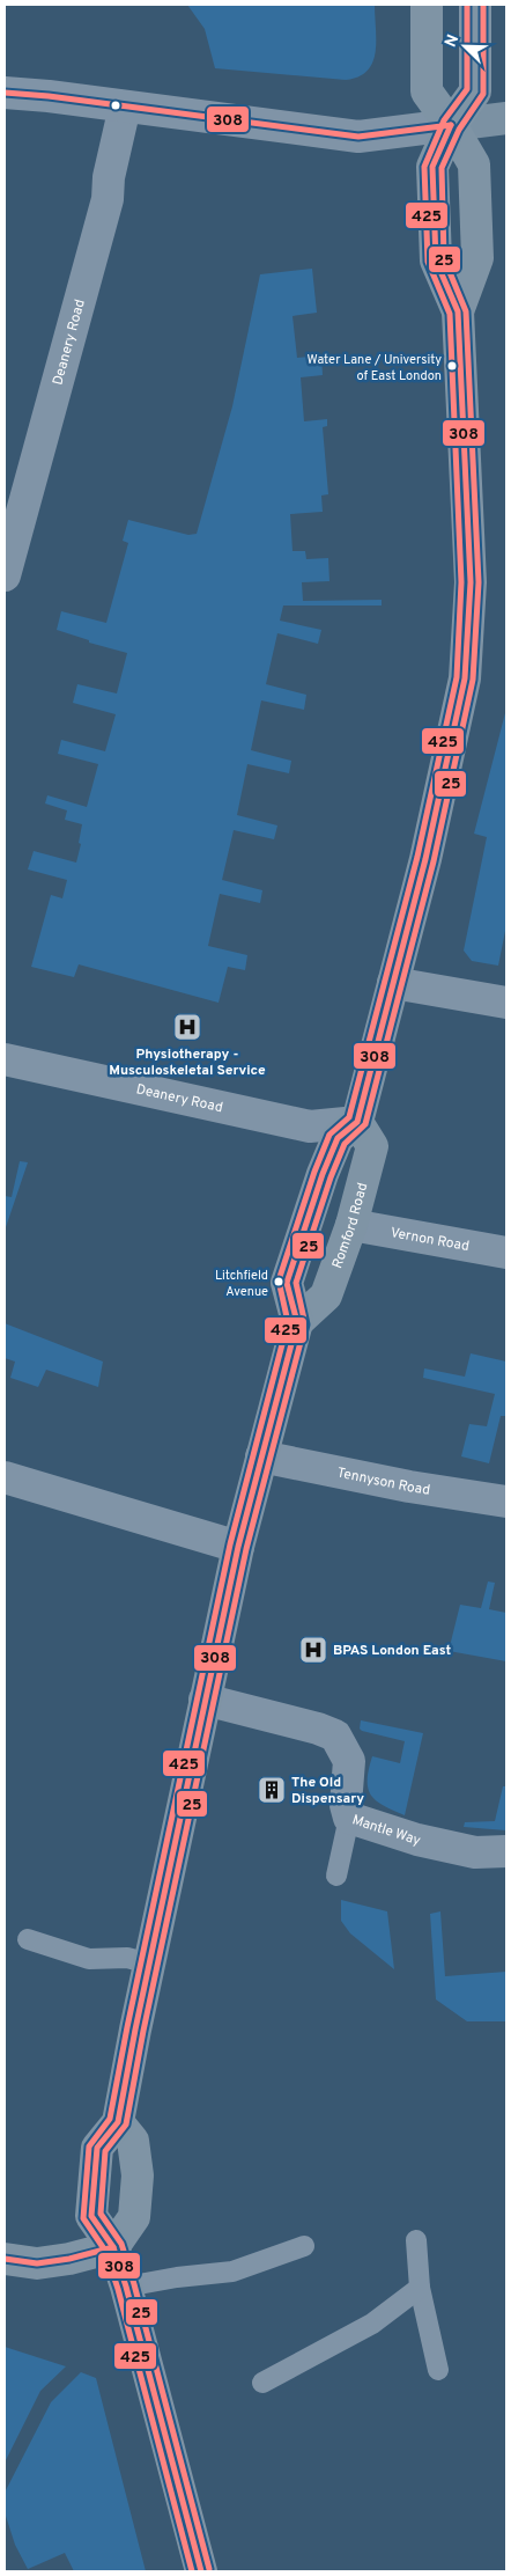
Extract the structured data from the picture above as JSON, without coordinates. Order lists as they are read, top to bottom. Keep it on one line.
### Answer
{"streets":{"main road":["Romford Road"],"street":["Deanery Road","Vernon Road","Tennyson Road","Mantle Way"]},"crossings":[["Deanery Road","Romford Road"],["Romford Road","Vernon Road"]],"places":{"other":["Water Lane / University of East London","Litchfield Avenue"],"hospital":["Physiotherapy - Musculoskeletal Service","BPAS London East"],"building":["The Old Dispensary"]},"lines":["transit line 25","transit line 425","transit line 308"],"north":"top left"}
